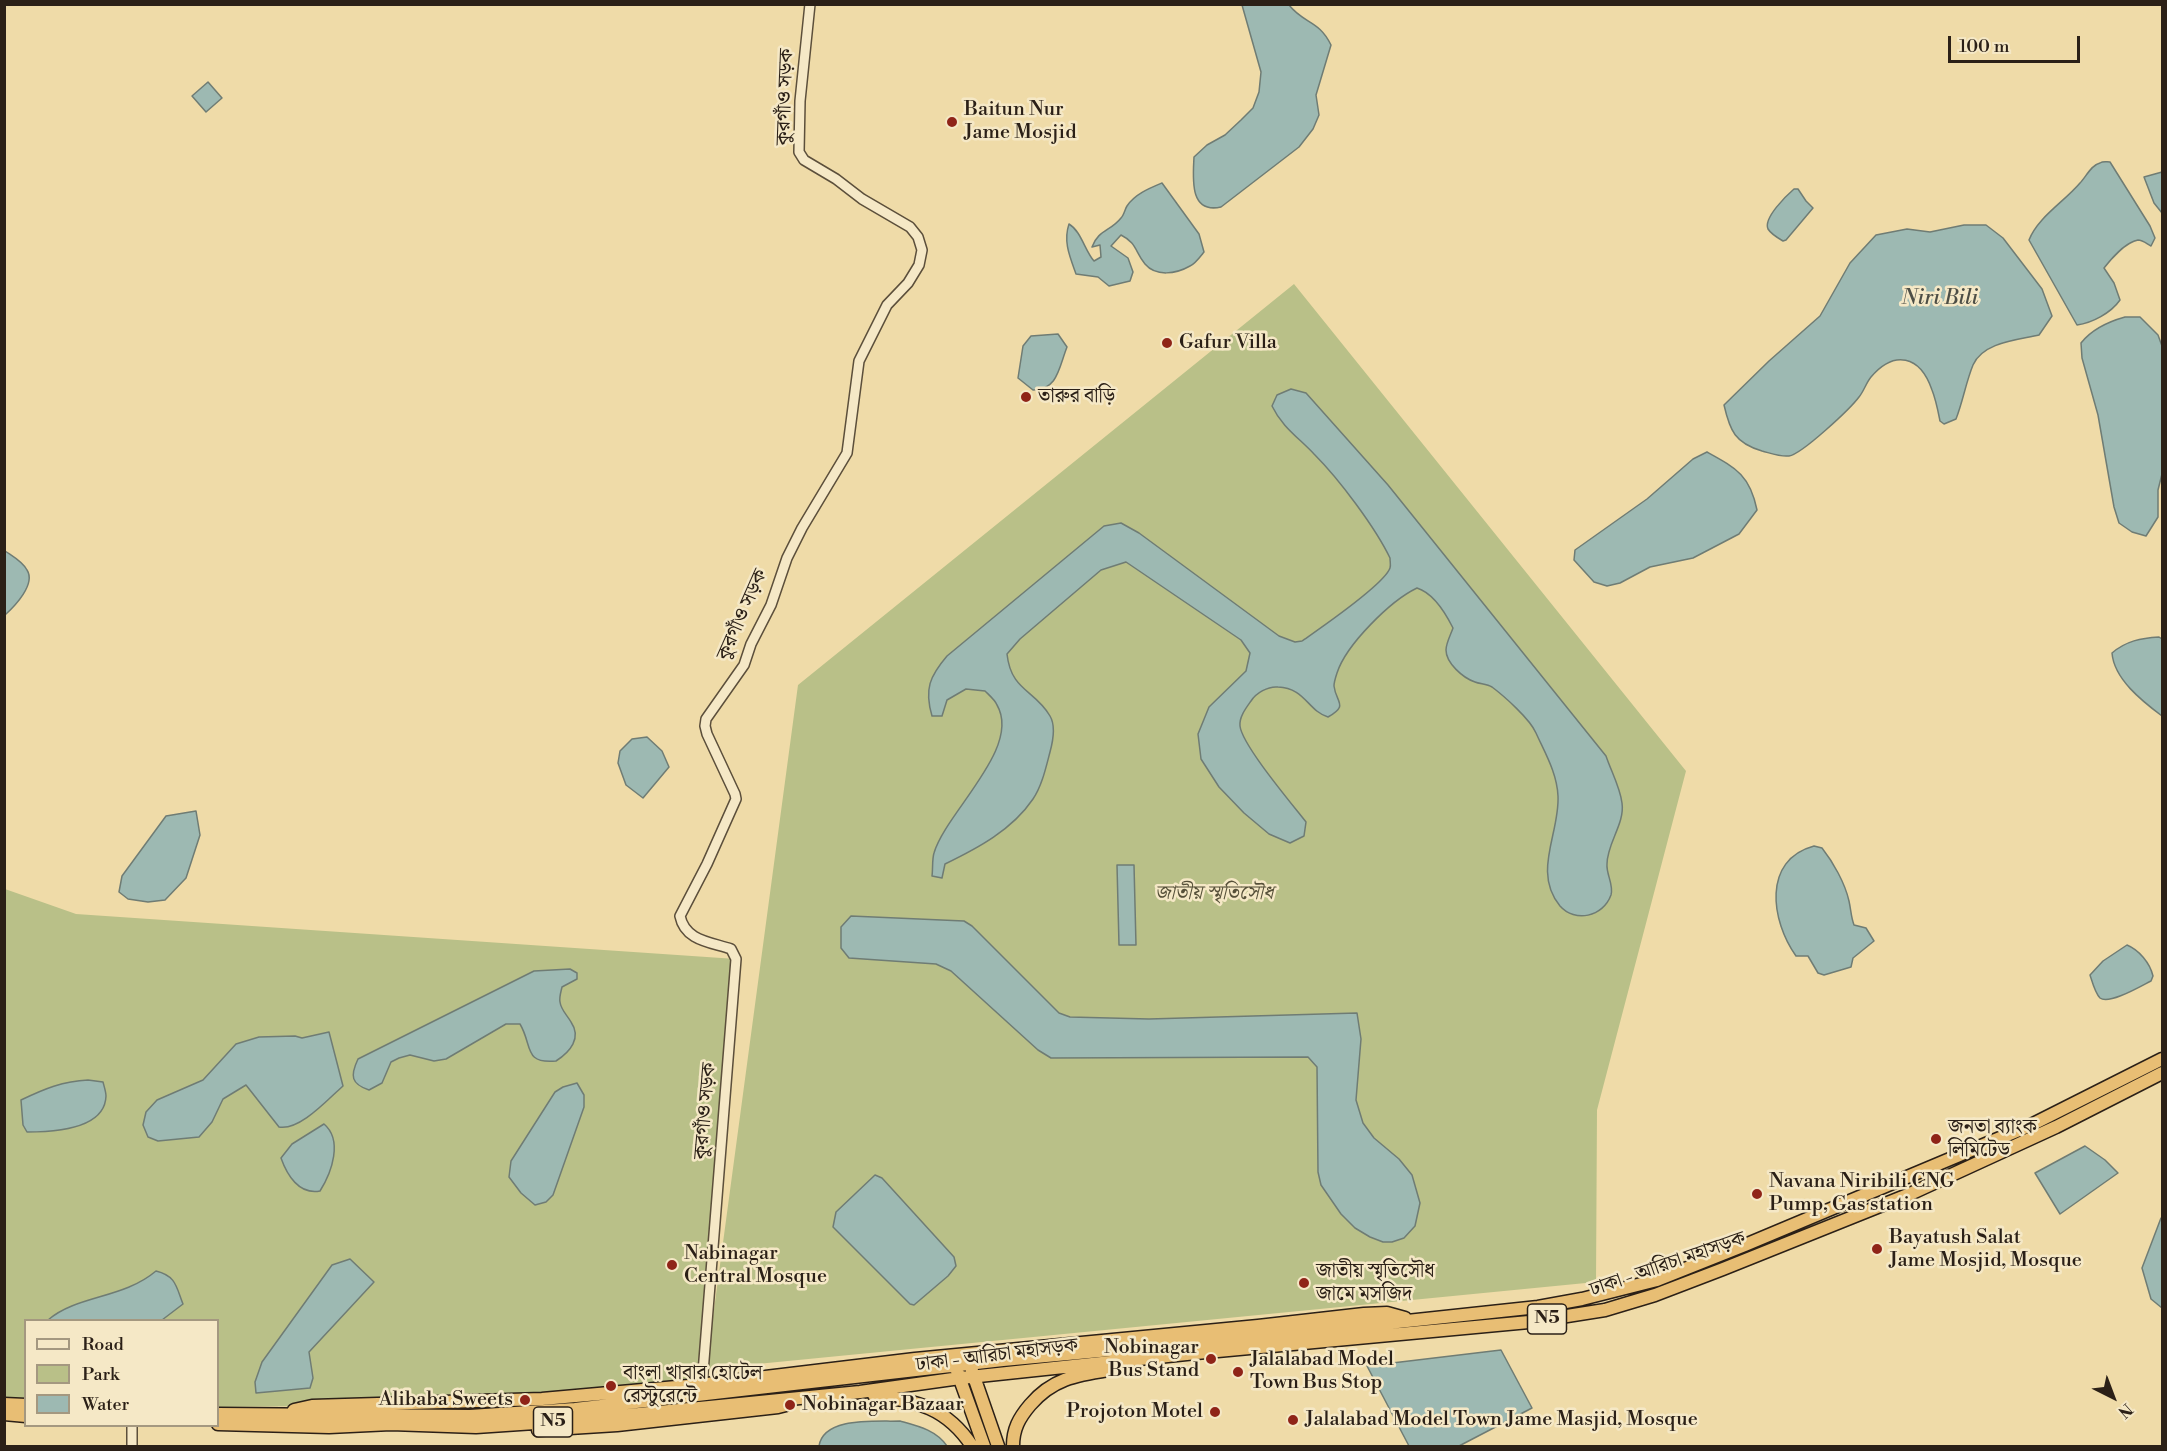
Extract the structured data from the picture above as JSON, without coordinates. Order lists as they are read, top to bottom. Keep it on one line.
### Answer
{"streets":{"highway":["ঢাকা - আরিচা মহাসড়ক","N5"],"street":["কুরগাঁও সড়ক"]},"crossings":[["ঢাকা - আরিচা মহাসড়ক","N5"]],"water":["Niri Bili"],"parks":["জাতীয় স্মৃতিসৌধ"],"places":["Baitun Nur Jame Mosjid","Gafur Villa","তারুর বাড়ি","জনতা ব্যাংক লিমিটেড","Navana Niribili CNG Pump, Gas station","Bayatush Salat Jame Mosjid, Mosque","Nabinagar Central Mosque","জাতীয় স্মৃতিসৌধ জামে মসজিদ","Nobinagar Bus Stand","Jalalabad Model Town Bus Stop","বাংলা খাবার হোটেল রেস্টুরেন্টে","Alibaba Sweets","Nobinagar Bazaar","Projoton Motel","Jalalabad Model Town Jame Masjid, Mosque"],"legend":["Road","Park","Water"],"scale_bar":"100 m","north":"bottom right"}
